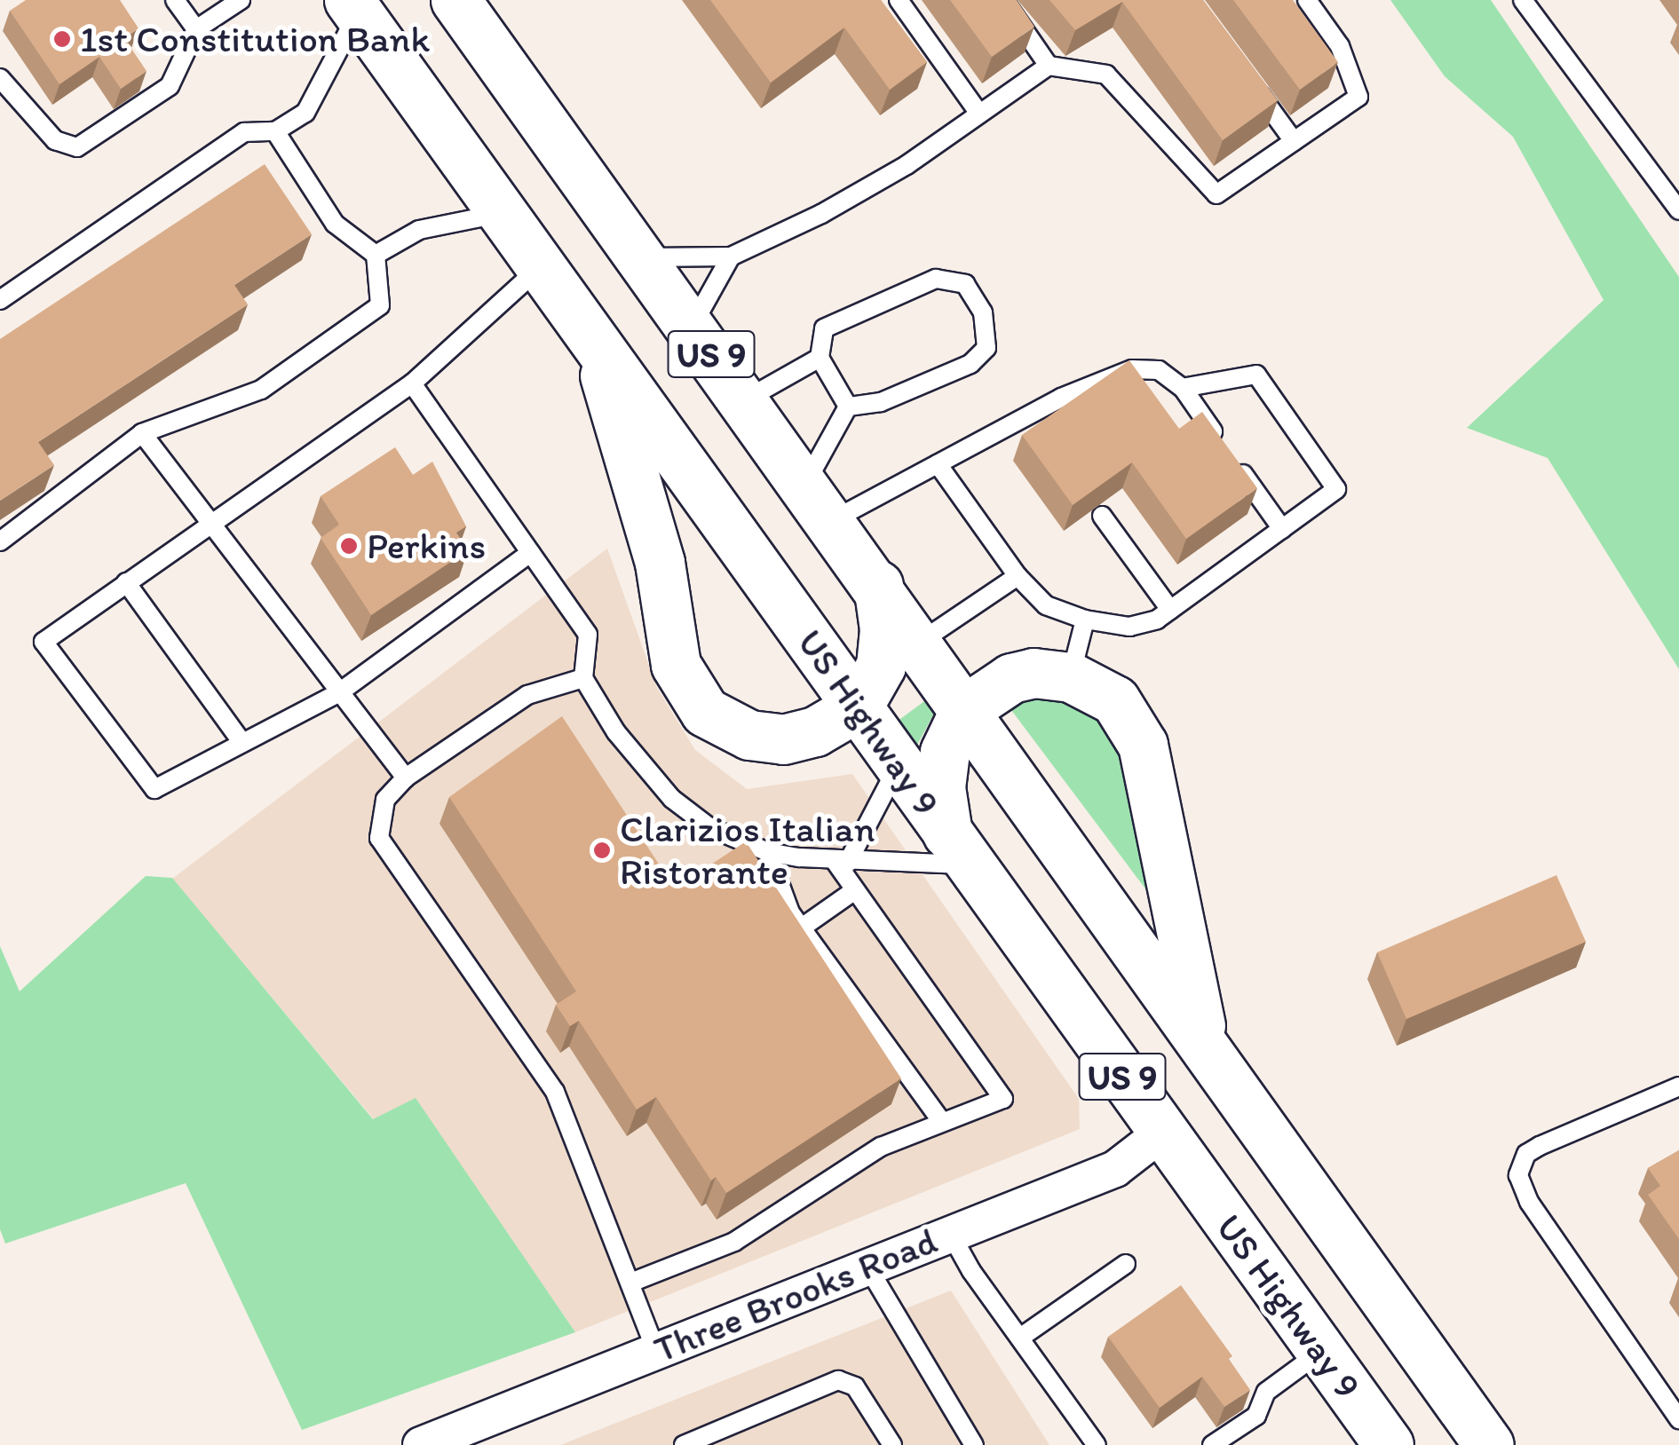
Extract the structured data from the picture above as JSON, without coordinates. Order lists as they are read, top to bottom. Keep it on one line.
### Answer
{"streets":{"highway":["US 9","US Highway 9"],"street":["Three Brooks Road"]},"crossings":[["US Highway 9","Three Brooks Road"]],"places":["1st Constitution Bank","Perkins","Clarizios Italian Ristorante"]}
